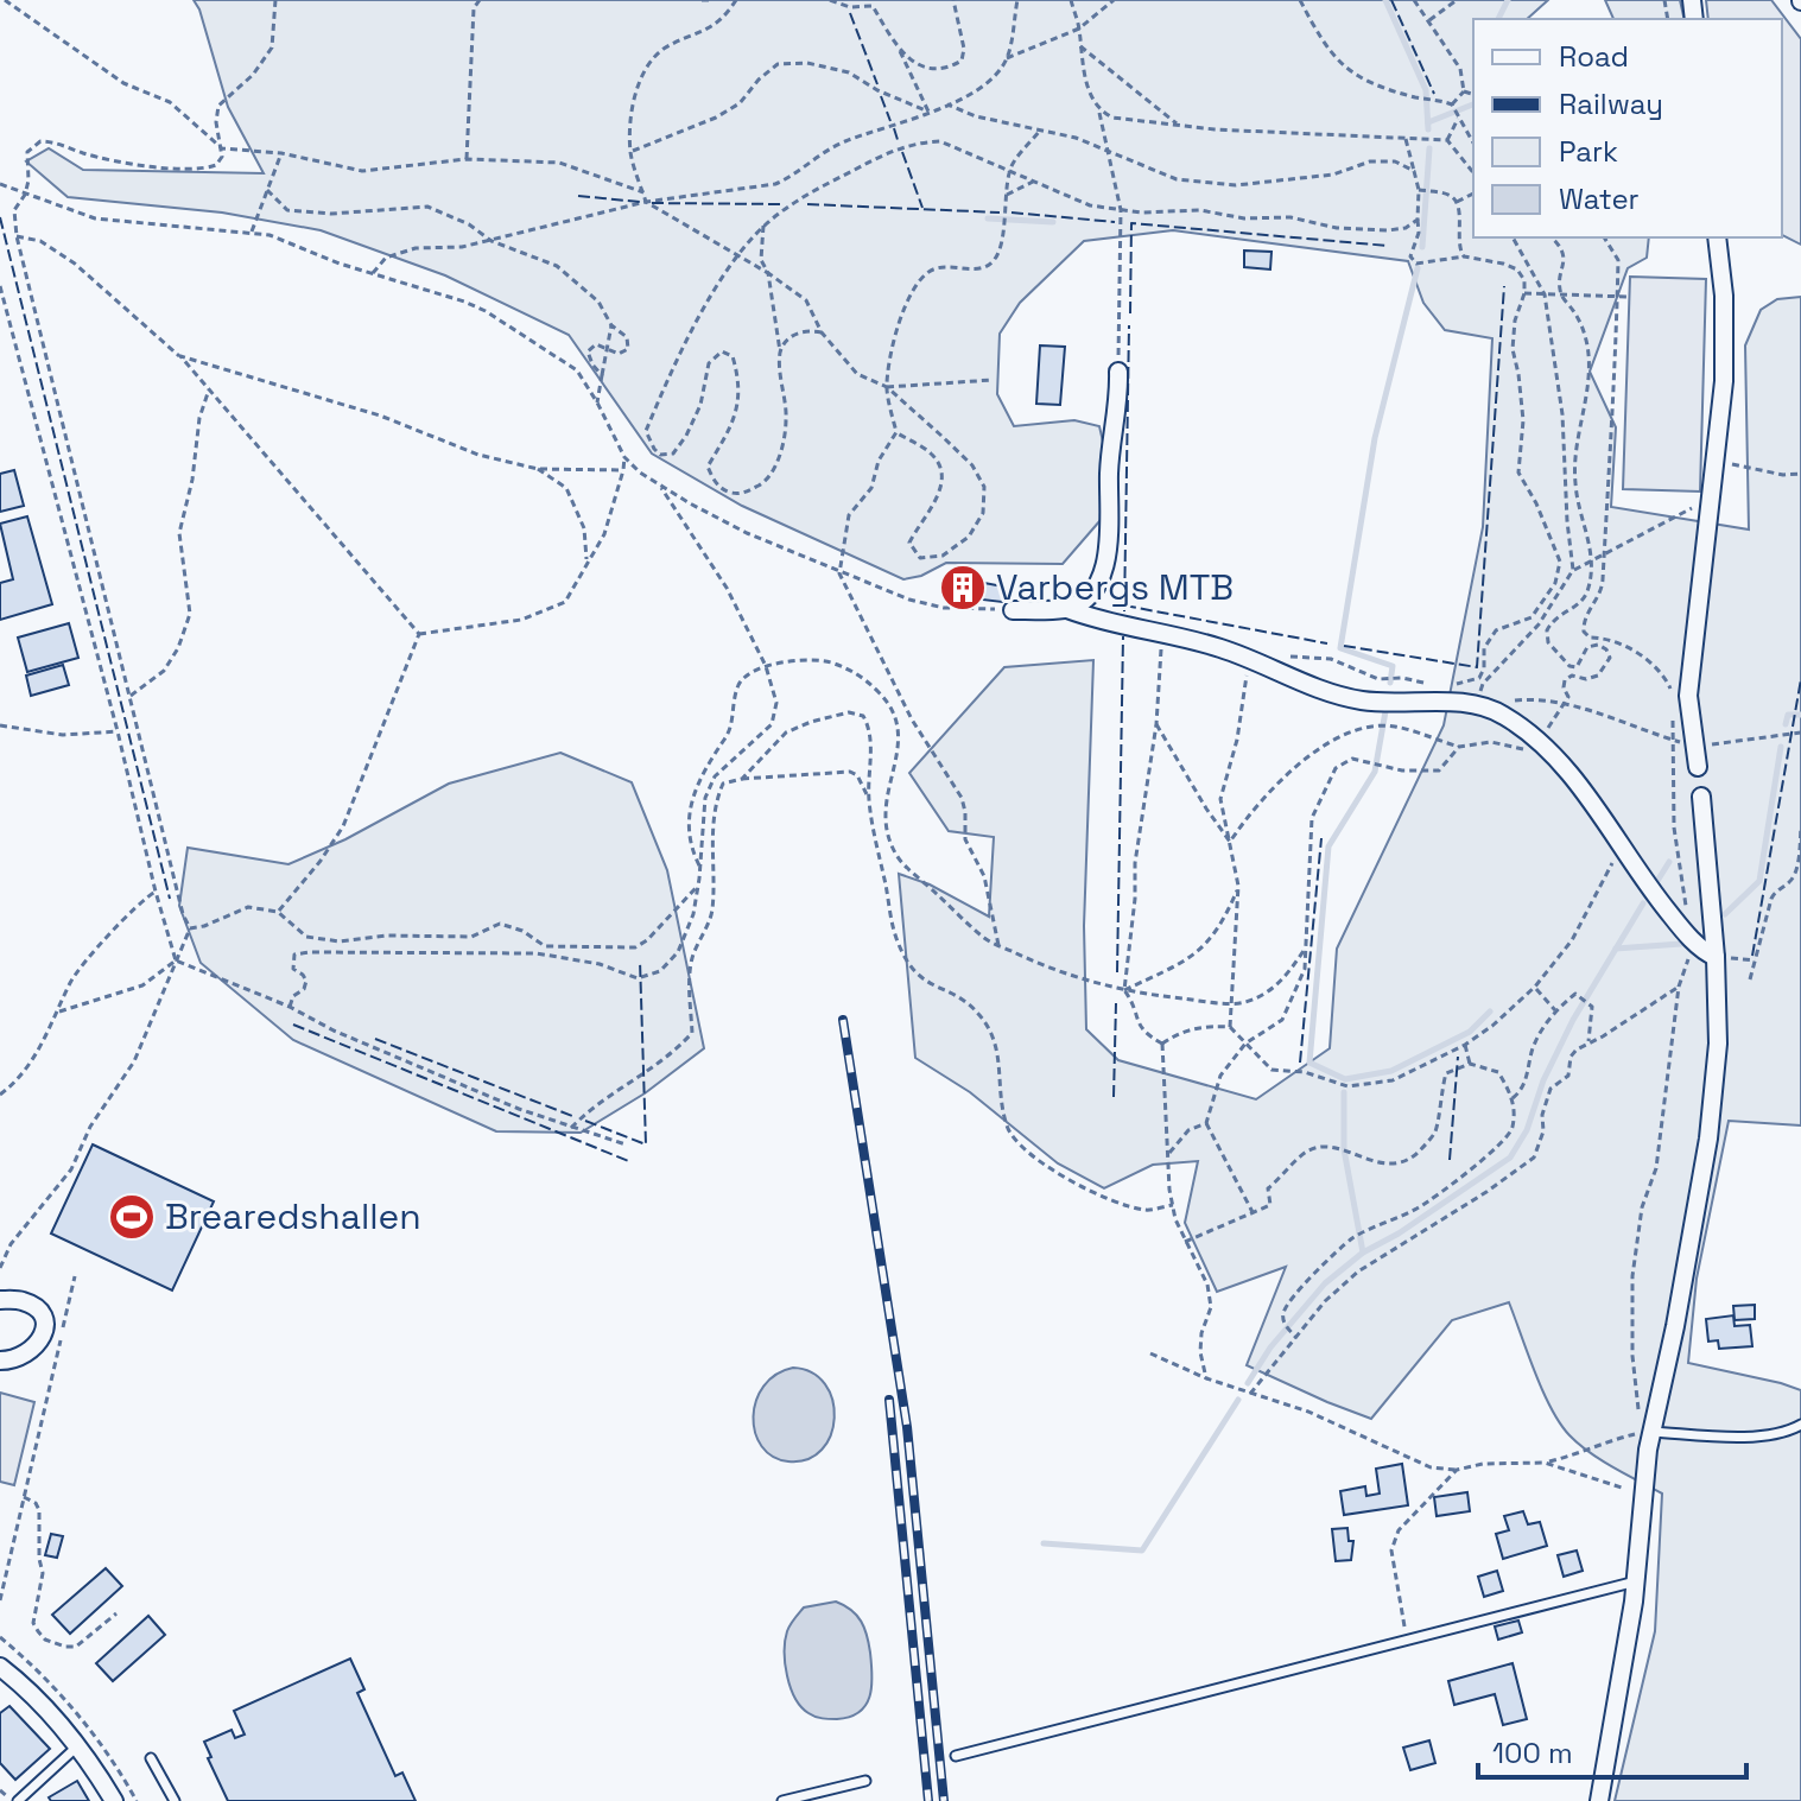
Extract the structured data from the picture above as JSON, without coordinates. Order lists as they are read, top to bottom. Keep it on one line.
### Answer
{"places":{"building":["Varbergs MTB"],"sports":["Brearedshallen"]},"legend":["Road","Railway","Park","Water"],"scale_bar":"100 m"}
